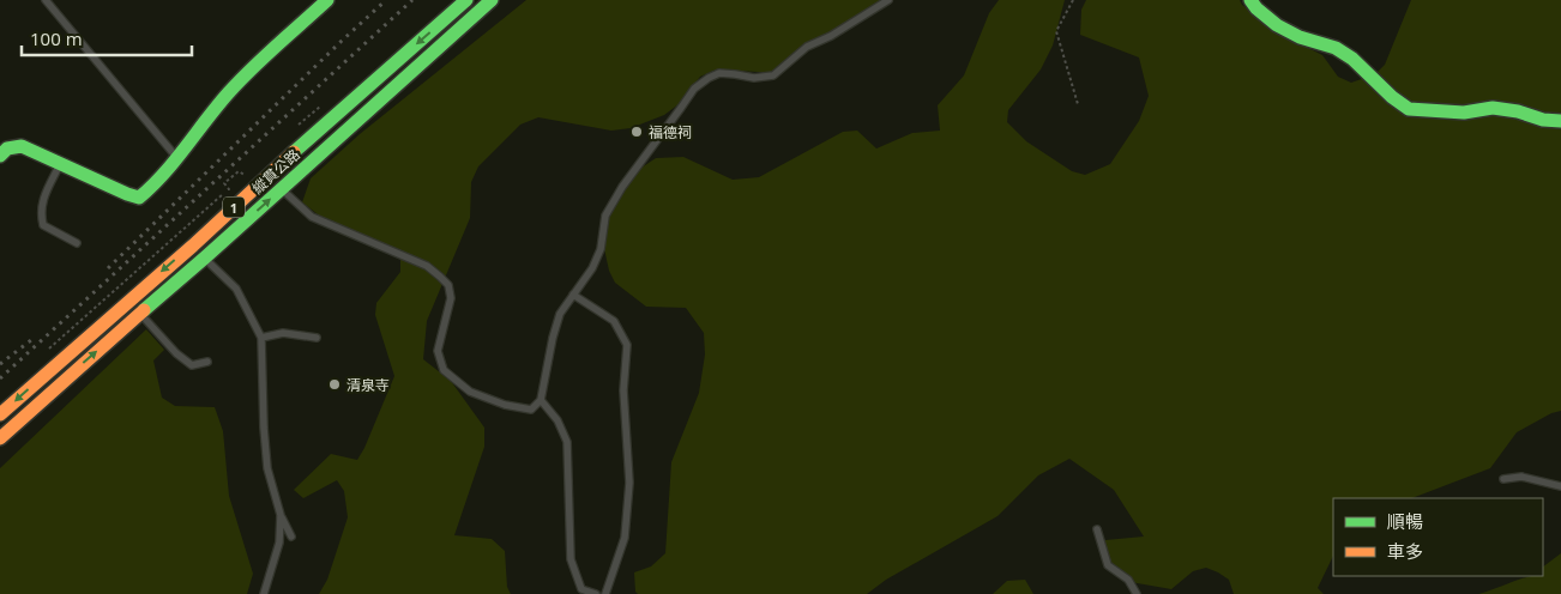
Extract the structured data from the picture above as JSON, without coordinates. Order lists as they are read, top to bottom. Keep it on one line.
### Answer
{"streets":{"main road":["縱貫公路","1"]},"places":["福德祠","清泉寺"],"legend":["順暢","車多"],"scale_bar":"100 m"}
